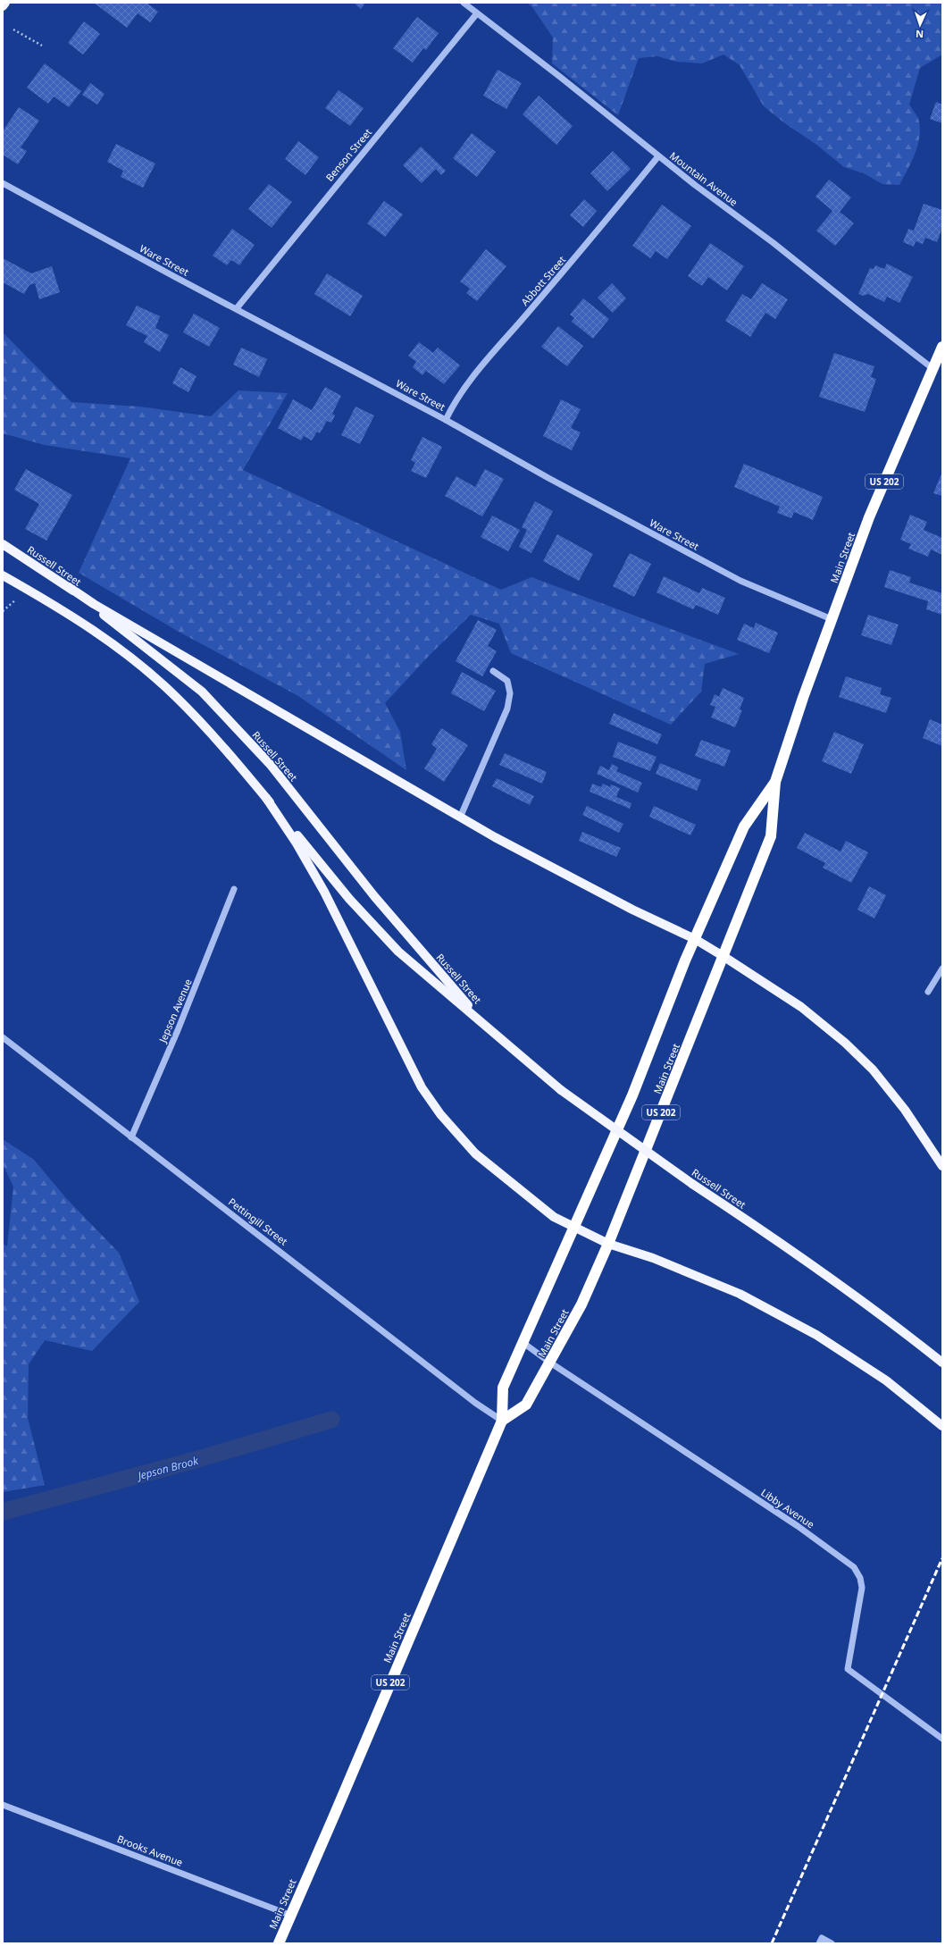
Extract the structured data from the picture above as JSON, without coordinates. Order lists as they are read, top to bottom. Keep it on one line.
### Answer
{"streets":{"highway":["US 202","Main Street"],"main road":["Russell Street"],"street":["Benson Street","Mountain Avenue","Ware Street","Abbott Street","Jepson Avenue","Pettingill Street","Libby Avenue","Brooks Avenue"]},"crossings":[["Benson Street","Mountain Avenue"],["Benson Street","Ware Street"],["Mountain Avenue","Abbott Street"],["Mountain Avenue","Main Street"],["Ware Street","Abbott Street"],["Ware Street","Main Street"],["Main Street","Pettingill Street"],["Main Street","Libby Avenue"],["Main Street","Brooks Avenue"],["Jepson Avenue","Pettingill Street"]],"water":["Jepson Brook"],"north":"bottom"}
